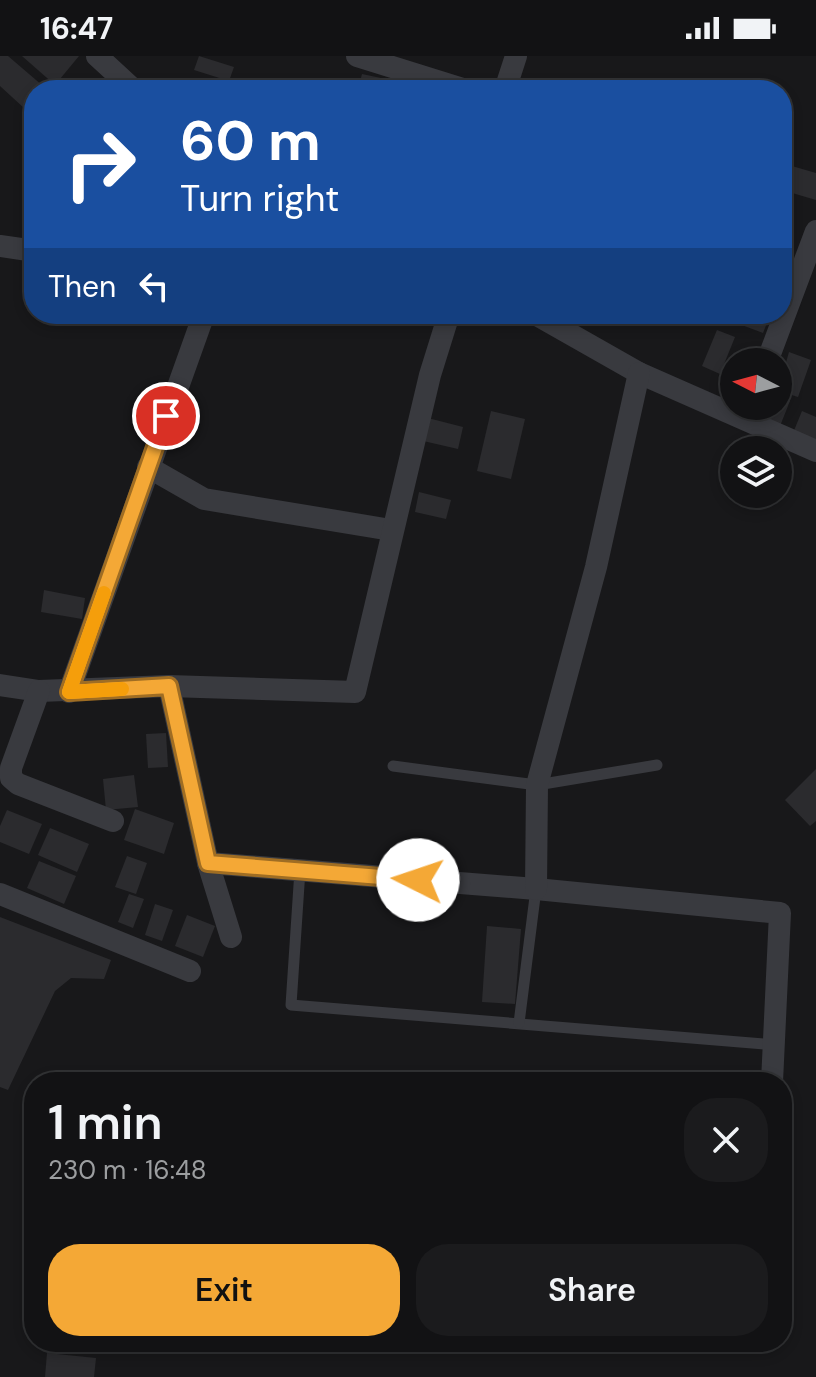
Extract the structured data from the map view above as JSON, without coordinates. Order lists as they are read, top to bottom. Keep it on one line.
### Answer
{"north":"left","page":{"status":"16:47","turn":["60 m","Turn right"],"then":"Then","heading":["1 min","230 m · 16:48"],"buttons":["Exit","Share"]}}
